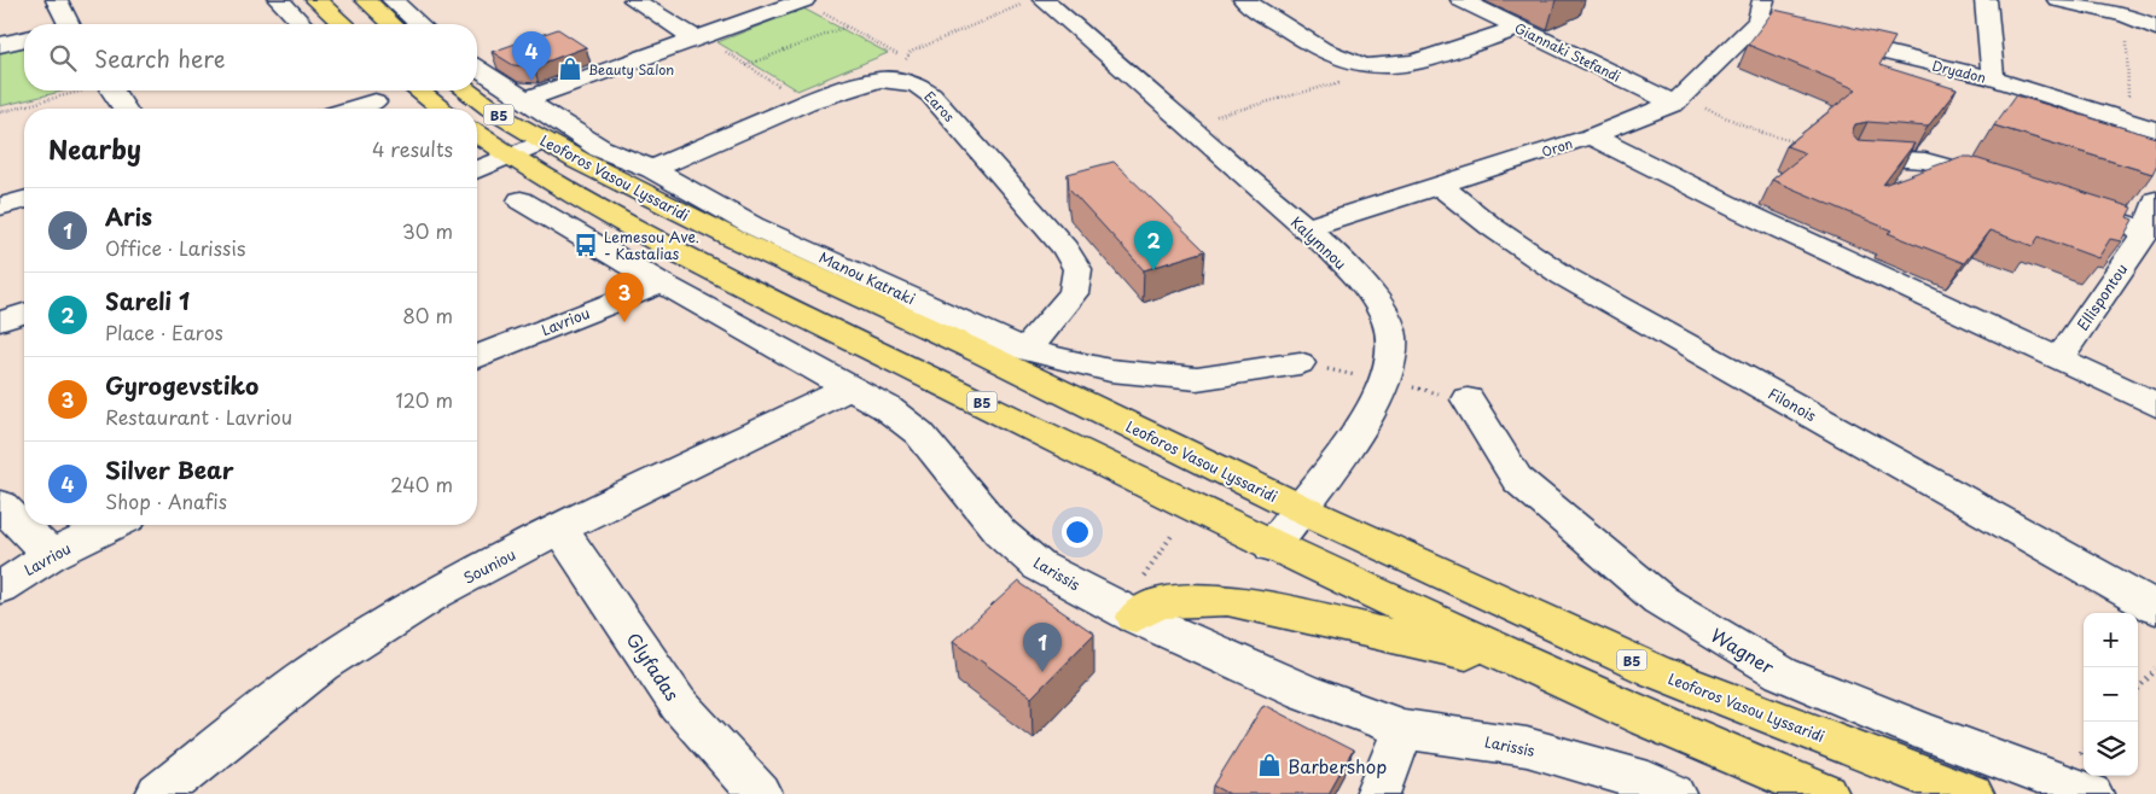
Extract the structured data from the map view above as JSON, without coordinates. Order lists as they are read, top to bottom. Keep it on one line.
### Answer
{"streets":{"main road":["B5","Leoforos Vasou Lyssaridi"],"street":["Giannaki Stefandi","Dryadon","Earos","Oron","Kalymnou","Manou Katraki","Ellispontou","Lavriou","Filonois","Souniou","Larissis","Wagner","Glyfadas"]},"crossings":[["Giannaki Stefandi","Oron"],["Earos","Manou Katraki"],["B5","Kalymnou"],["Oron","Kalymnou"],["Oron","Filonois"],["Leoforos Vasou Lyssaridi","Kalymnou"],["Lavriou","Larissis"],["Souniou","Larissis"],["Souniou","Glyfadas"]],"places":{"shop":["Beauty Salon","Barbershop"],"bus stop":["Lemesou Ave. - Kastalias"]},"page":{"search":"Search here","pins":["4","2","3","1"],"heading":["Nearby","4 results"],"list":[{"mark":"1","name":"Aris","note":"Office · Larissis","value":"30 m"},{"mark":"2","name":"Sareli 1","note":"Place · Earos","value":"80 m"},{"mark":"3","name":"Gyrogevstiko","note":"Restaurant · Lavriou","value":"120 m"},{"mark":"4","name":"Silver Bear","note":"Shop · Anafis","value":"240 m"}],"map_buttons":["+","−"]}}
